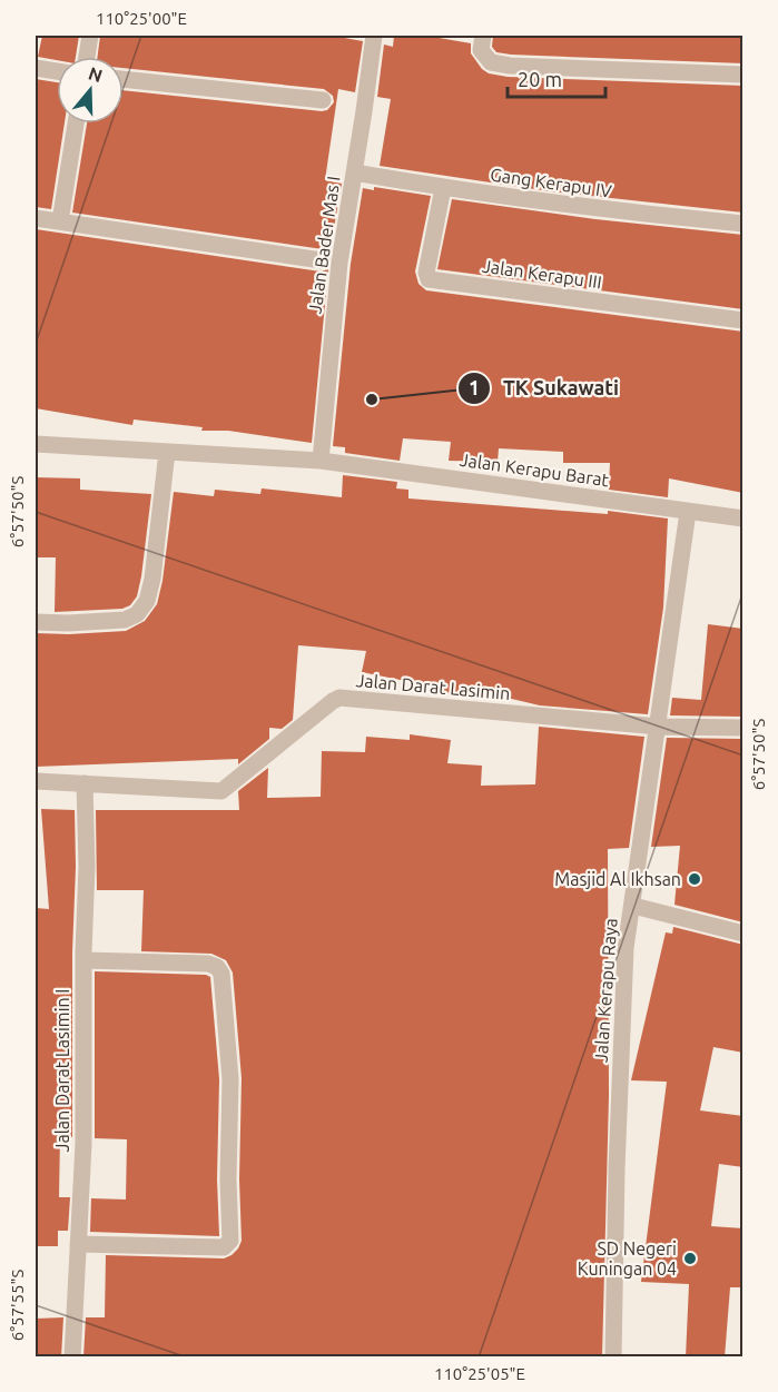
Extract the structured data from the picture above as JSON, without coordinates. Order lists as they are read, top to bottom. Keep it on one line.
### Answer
{"streets":{"street":["Gang Kerapu IV","Jalan Bader Mas I","Jalan Kerapu III","Jalan Kerapu Barat","Jalan Darat Lasimin","Jalan Kerapu Raya","Jalan Darat Lasimin I"]},"crossings":[["Gang Kerapu IV","Jalan Bader Mas I"],["Gang Kerapu IV","Jalan Kerapu III"],["Jalan Bader Mas I","Jalan Kerapu Barat"],["Jalan Kerapu Barat","Jalan Kerapu Raya"],["Jalan Darat Lasimin","Jalan Kerapu Raya"],["Jalan Darat Lasimin","Jalan Darat Lasimin I"]],"places":["TK Sukawati","Masjid Al Ikhsan","SD Negeri Kuningan 04"],"scale_bar":"20 m","north":"top","coordinates":["110°25'00\"E","6°57'50\"S","6°57'55\"S","110°25'05\"E"]}
